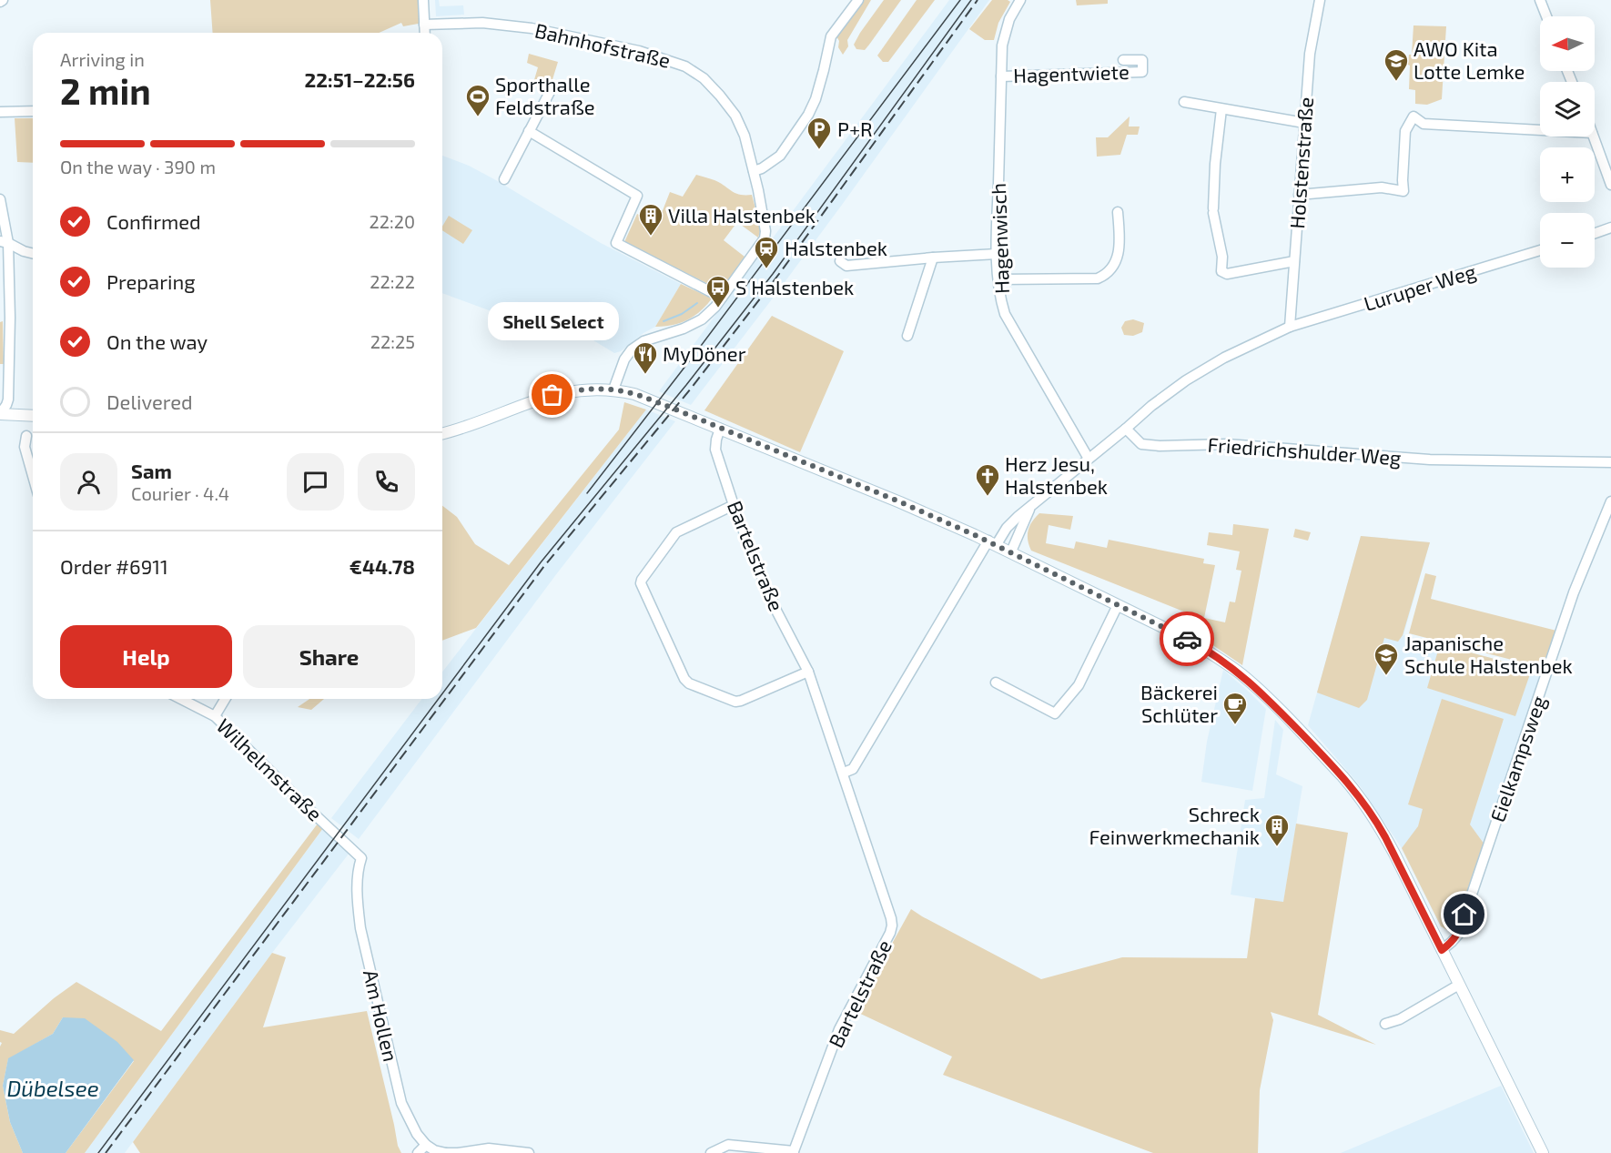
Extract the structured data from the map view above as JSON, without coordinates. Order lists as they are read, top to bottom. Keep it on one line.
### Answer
{"streets":{"street":["Bahnhofstraße","Hagentwiete","Holstenstraße","Hagenwisch","Luruper Weg","Friedrichshulder Weg","Bartelstraße","Eielkampsweg","Wilhelmstraße","Am Hollen"]},"crossings":[["Hagentwiete","Hagenwisch"],["Holstenstraße","Luruper Weg"],["Luruper Weg","Friedrichshulder Weg"],["Wilhelmstraße","Am Hollen"]],"water":["Dübelsee"],"places":{"school or university":["AWO Kita Lotte Lemke","Japanische Schule Halstenbek"],"sports":["Sporthalle Feldstraße"],"parking":["P+R"],"building":["Villa Halstenbek","Schreck Feinwerkmechanik"],"station":["Halstenbek"],"bus stop":["S Halstenbek"],"restaurant":["MyDöner"],"other":["Shell Select"],"church":["Herz Jesu, Halstenbek"],"cafe":["Bäckerei Schlüter"]},"north":"left","page":{"map_buttons":["+","−"],"heading":["2 min","Arriving in","22:51–22:56"],"panel":["Sam","Courier · 4.4","Order #6911","€44.78"],"bar":"On the way · 390 m","list":[["Confirmed","22:20"],["Preparing","22:22"],["On the way","22:25"],"Delivered"],"bubble":"Shell Select","buttons":["Help","Share"]}}
